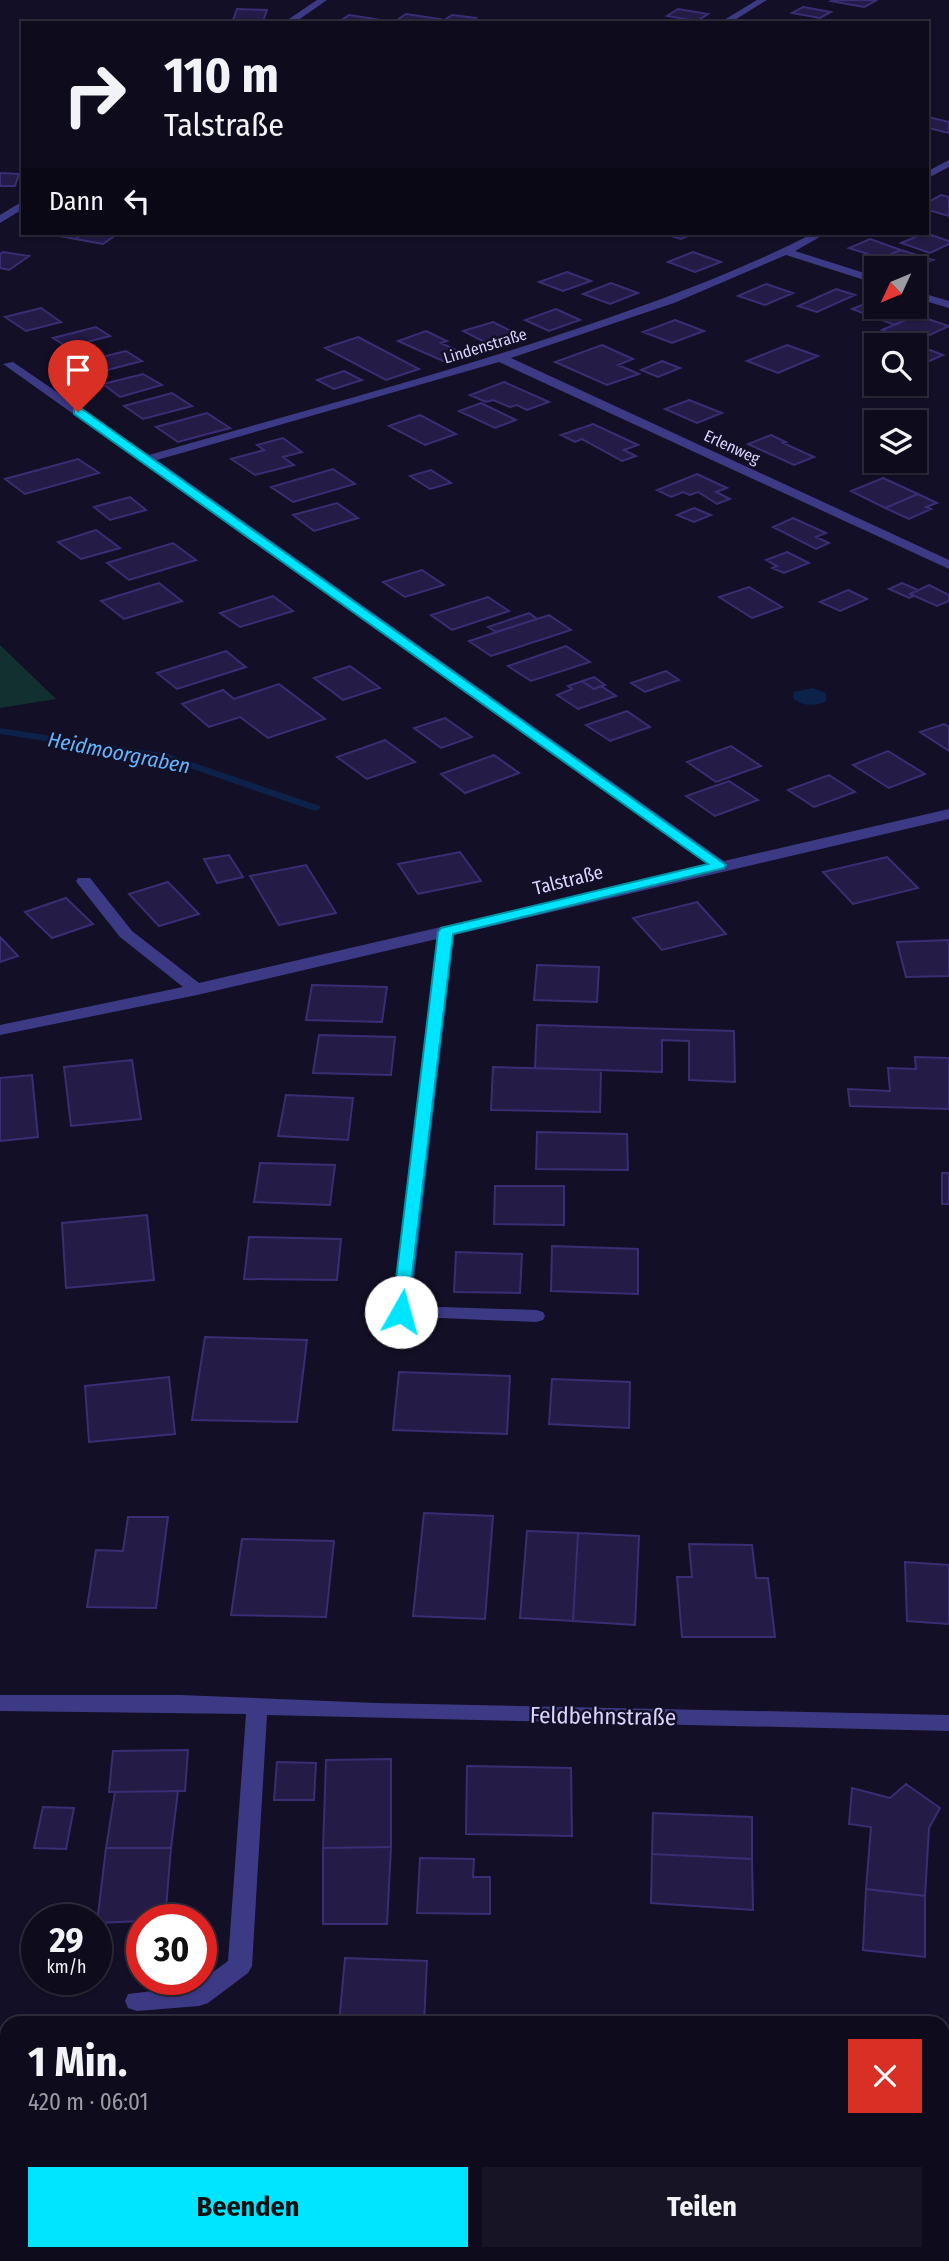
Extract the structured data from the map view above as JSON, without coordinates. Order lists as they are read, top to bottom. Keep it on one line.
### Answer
{"streets":{"street":["Lindenstraße","Erlenweg","Talstraße","Feldbehnstraße"]},"crossings":[["Lindenstraße","Erlenweg"]],"water":["Heidmoorgraben"],"north":"bottom left","page":{"turn":["110 m","Talstraße"],"then":"Dann","speed":"29 km/h","limit":"30","heading":["1 Min.","420 m · 06:01"],"buttons":["Beenden","Teilen"]}}
